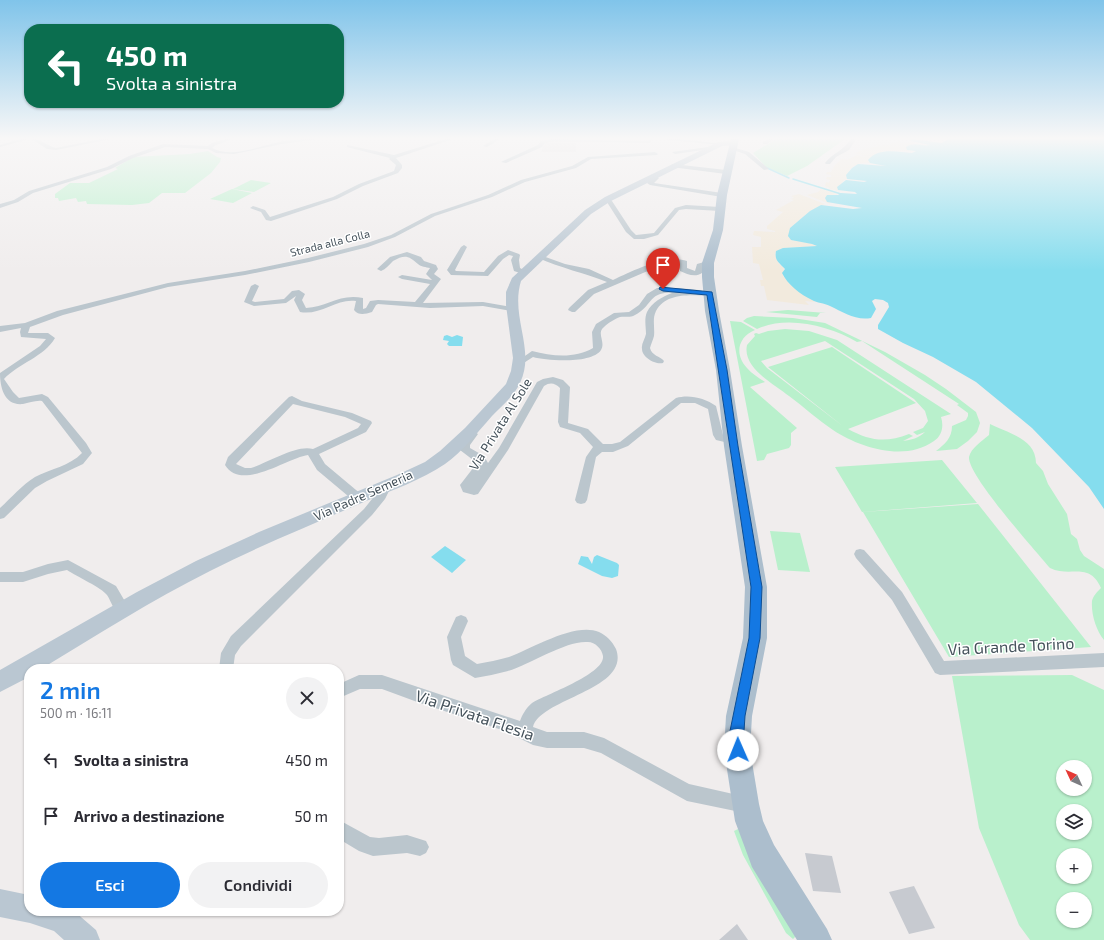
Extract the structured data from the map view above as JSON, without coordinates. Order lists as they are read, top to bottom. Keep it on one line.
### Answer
{"streets":{"main road":["Via Padre Semeria"],"street":["Strada alla Colla","Via Privata Al Sole","Via Grande Torino","Via Privata Flesia"]},"crossings":[["Via Privata Al Sole","Via Padre Semeria"]],"north":"top left","page":{"turn":["450 m","Svolta a sinistra"],"heading":["2 min","500 m · 16:11"],"list":[{"name":"Svolta a sinistra","value":"450 m"},{"name":"Arrivo a destinazione","value":"50 m"}],"map_buttons":["+","−"],"buttons":["Esci","Condividi"]}}
